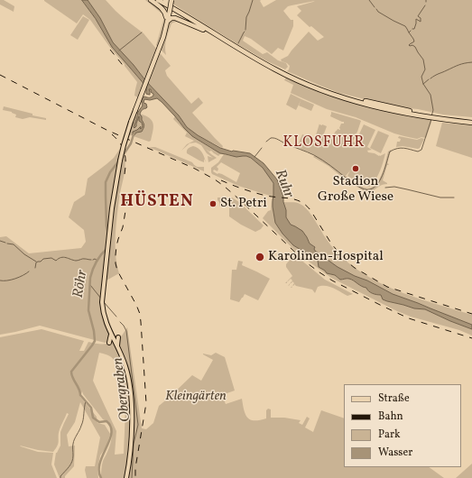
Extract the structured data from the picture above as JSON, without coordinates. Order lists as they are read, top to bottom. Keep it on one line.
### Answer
{"districts":["KLOSFUHR","HÜSTEN"],"water":["Ruhr","Röhr","Obergraben"],"parks":["Kleingärten"],"places":["Stadion Große Wiese","St. Petri","Karolinen-Hospital"],"legend":["Straße","Bahn","Park","Wasser"]}
